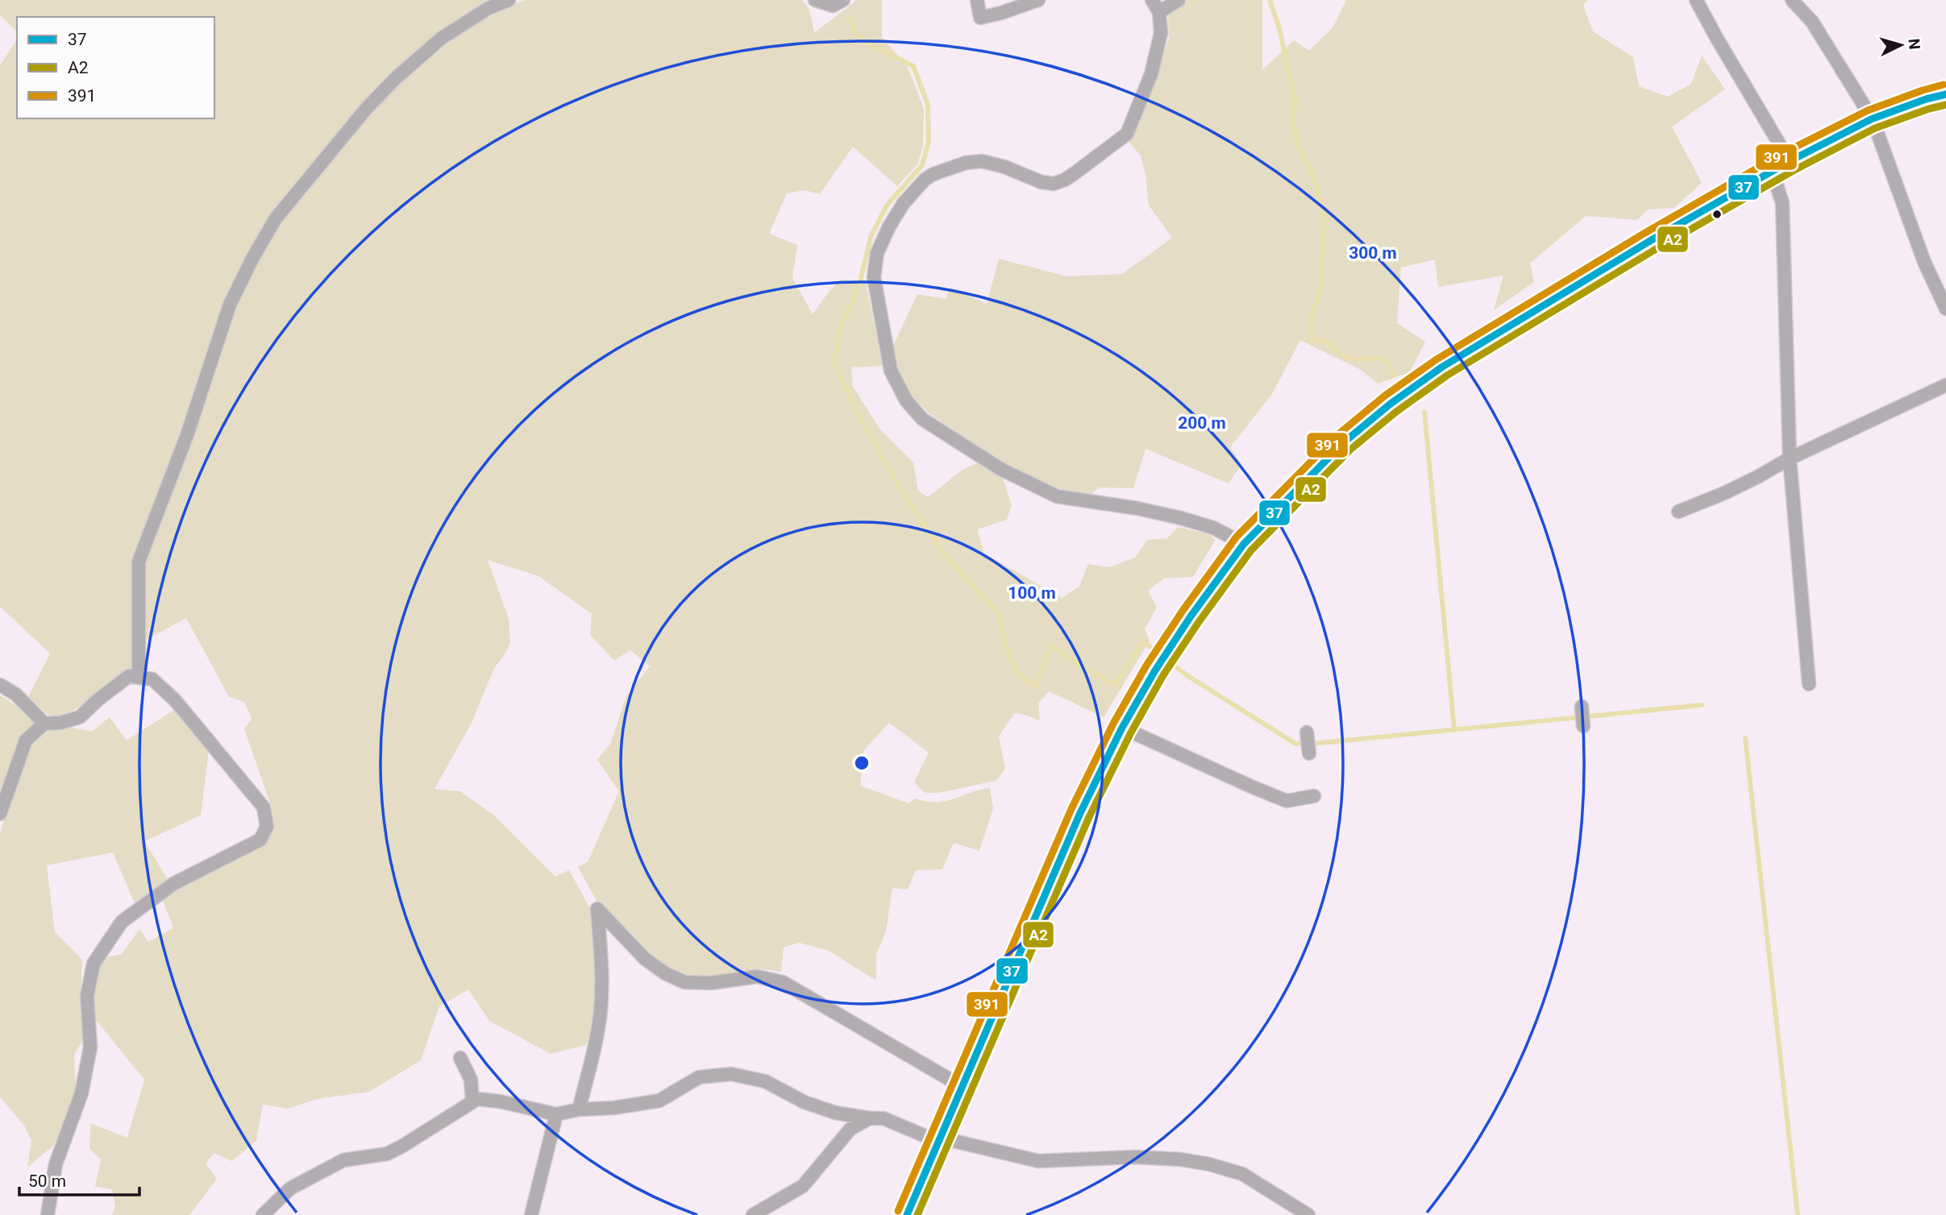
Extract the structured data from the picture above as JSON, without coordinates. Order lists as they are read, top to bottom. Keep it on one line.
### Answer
{"lines":["transit line 391","transit line 37","transit line A2"],"legend":["37","A2","391"],"scale_bar":"50 m","north":"right","rings":["300 m","200 m","100 m"]}
